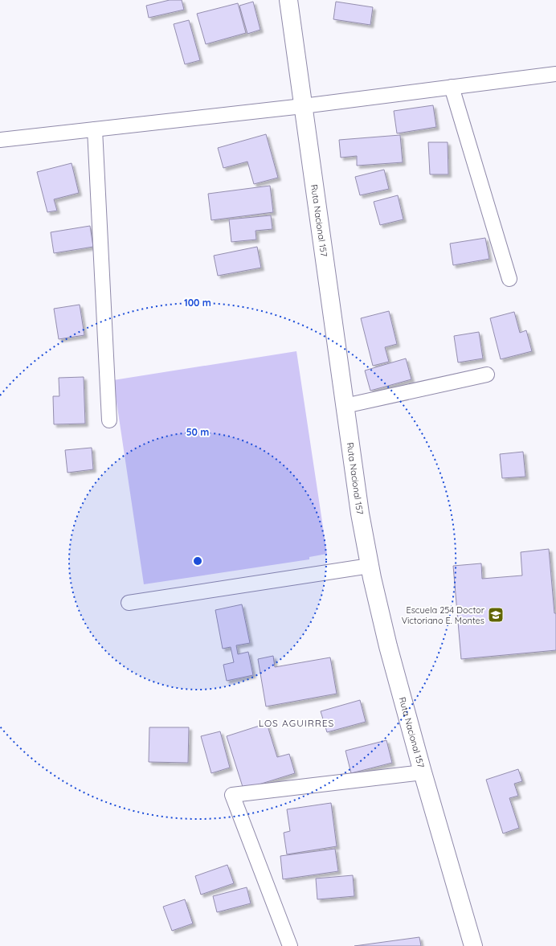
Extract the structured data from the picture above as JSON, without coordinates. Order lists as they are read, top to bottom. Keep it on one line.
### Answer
{"streets":{"highway":["Ruta Nacional 157"]},"districts":["LOS AGUIRRES"],"places":{"school or university":["Escuela 254 Doctor Victoriano E. Montes"]},"rings":["100 m","50 m"]}
